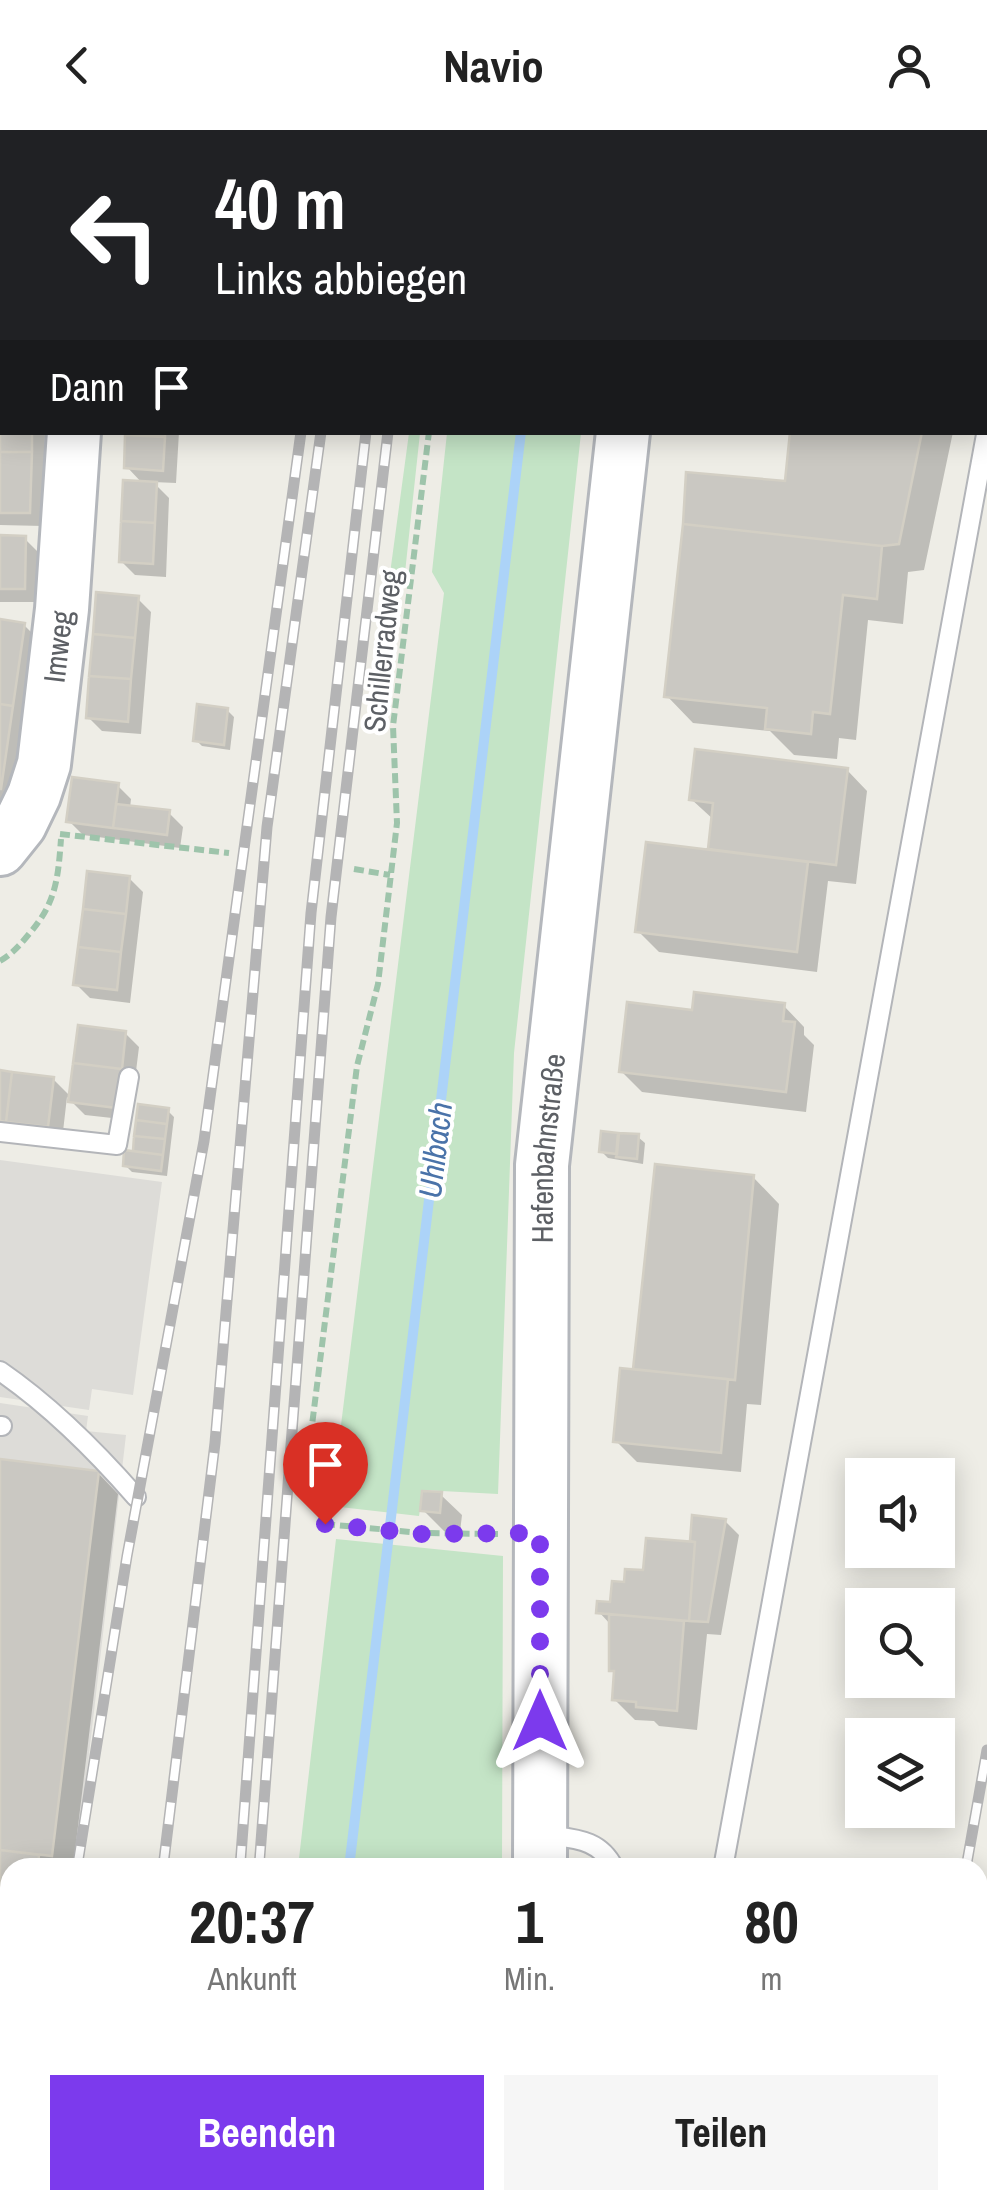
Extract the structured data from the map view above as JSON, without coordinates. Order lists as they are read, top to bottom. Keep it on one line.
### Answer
{"streets":{"main road":["Imweg","Hafenbahnstraße"],"path":["Schillerradweg"]},"water":["Uhlbach"],"page":{"header":"Navio","turn":["40 m","Links abbiegen"],"then":"Dann","eta":["20:37","Ankunft","1","Min.","80","m"],"buttons":["Beenden","Teilen"]}}
